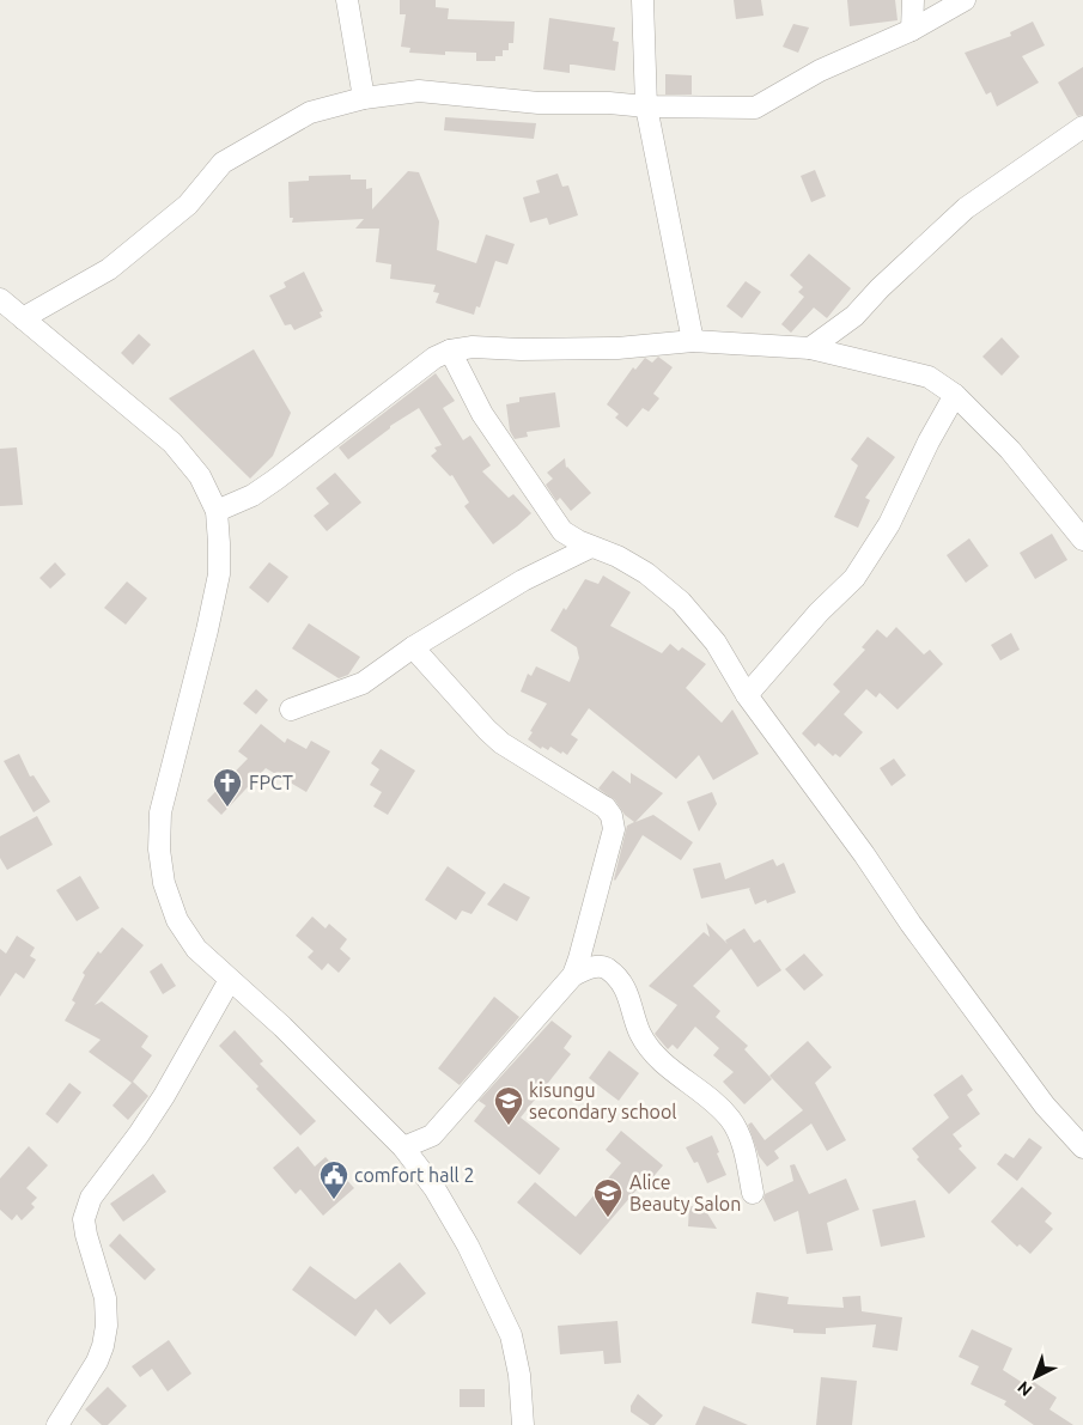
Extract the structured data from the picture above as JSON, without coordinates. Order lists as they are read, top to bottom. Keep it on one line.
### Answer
{"places":{"church":["FPCT"],"school or university":["kisungu secondary school","Alice Beauty Salon"],"public building":["comfort hall 2"]},"north":"bottom left"}
